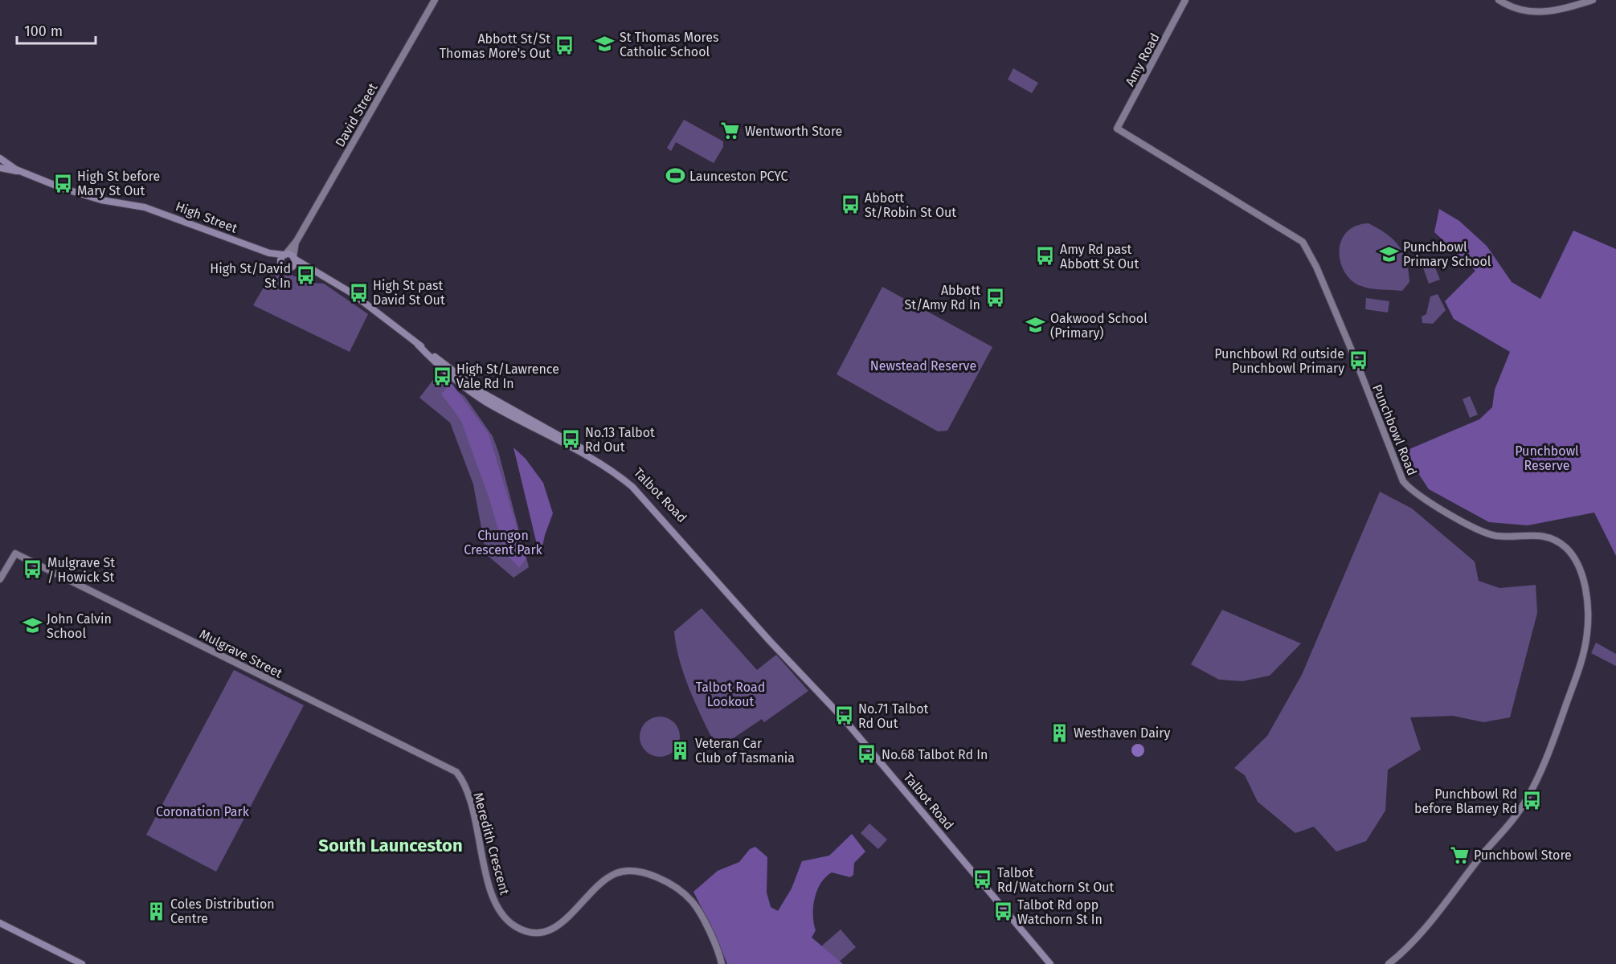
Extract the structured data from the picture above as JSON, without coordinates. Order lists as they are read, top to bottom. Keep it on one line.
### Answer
{"streets":{"main road":["High Street","Talbot Road"],"street":["Amy Road","David Street","Punchbowl Road","Mulgrave Street","Meredith Crescent"]},"crossings":[["Amy Road","Punchbowl Road"],["David Street","High Street"],["Mulgrave Street","Meredith Crescent"]],"districts":["South Launceston"],"parks":["Newstead Reserve","Punchbowl Reserve","Chungon Crescent Park","Talbot Road Lookout","Coronation Park"],"places":{"school or university":["St Thomas Mores Catholic School","Punchbowl Primary School","Oakwood School (Primary)","John Calvin School"],"bus stop":["Abbott St/St Thomas More's Out","High St before Mary St Out","Abbott St/Robin St Out","Amy Rd past Abbott St Out","High St/David St In","High St past David St Out","Abbott St/Amy Rd In","Punchbowl Rd outside Punchbowl Primary","High St/Lawrence Vale Rd In","No.13 Talbot Rd Out","Mulgrave St / Howick St","No.71 Talbot Rd Out","No.68 Talbot Rd In","Punchbowl Rd before Blamey Rd","Talbot Rd/Watchorn St Out","Talbot Rd opp Watchorn St In"],"supermarket":["Wentworth Store","Punchbowl Store"],"sports":["Launceston PCYC"],"building":["Westhaven Dairy","Veteran Car Club of Tasmania","Coles Distribution Centre"]},"scale_bar":"100 m"}
